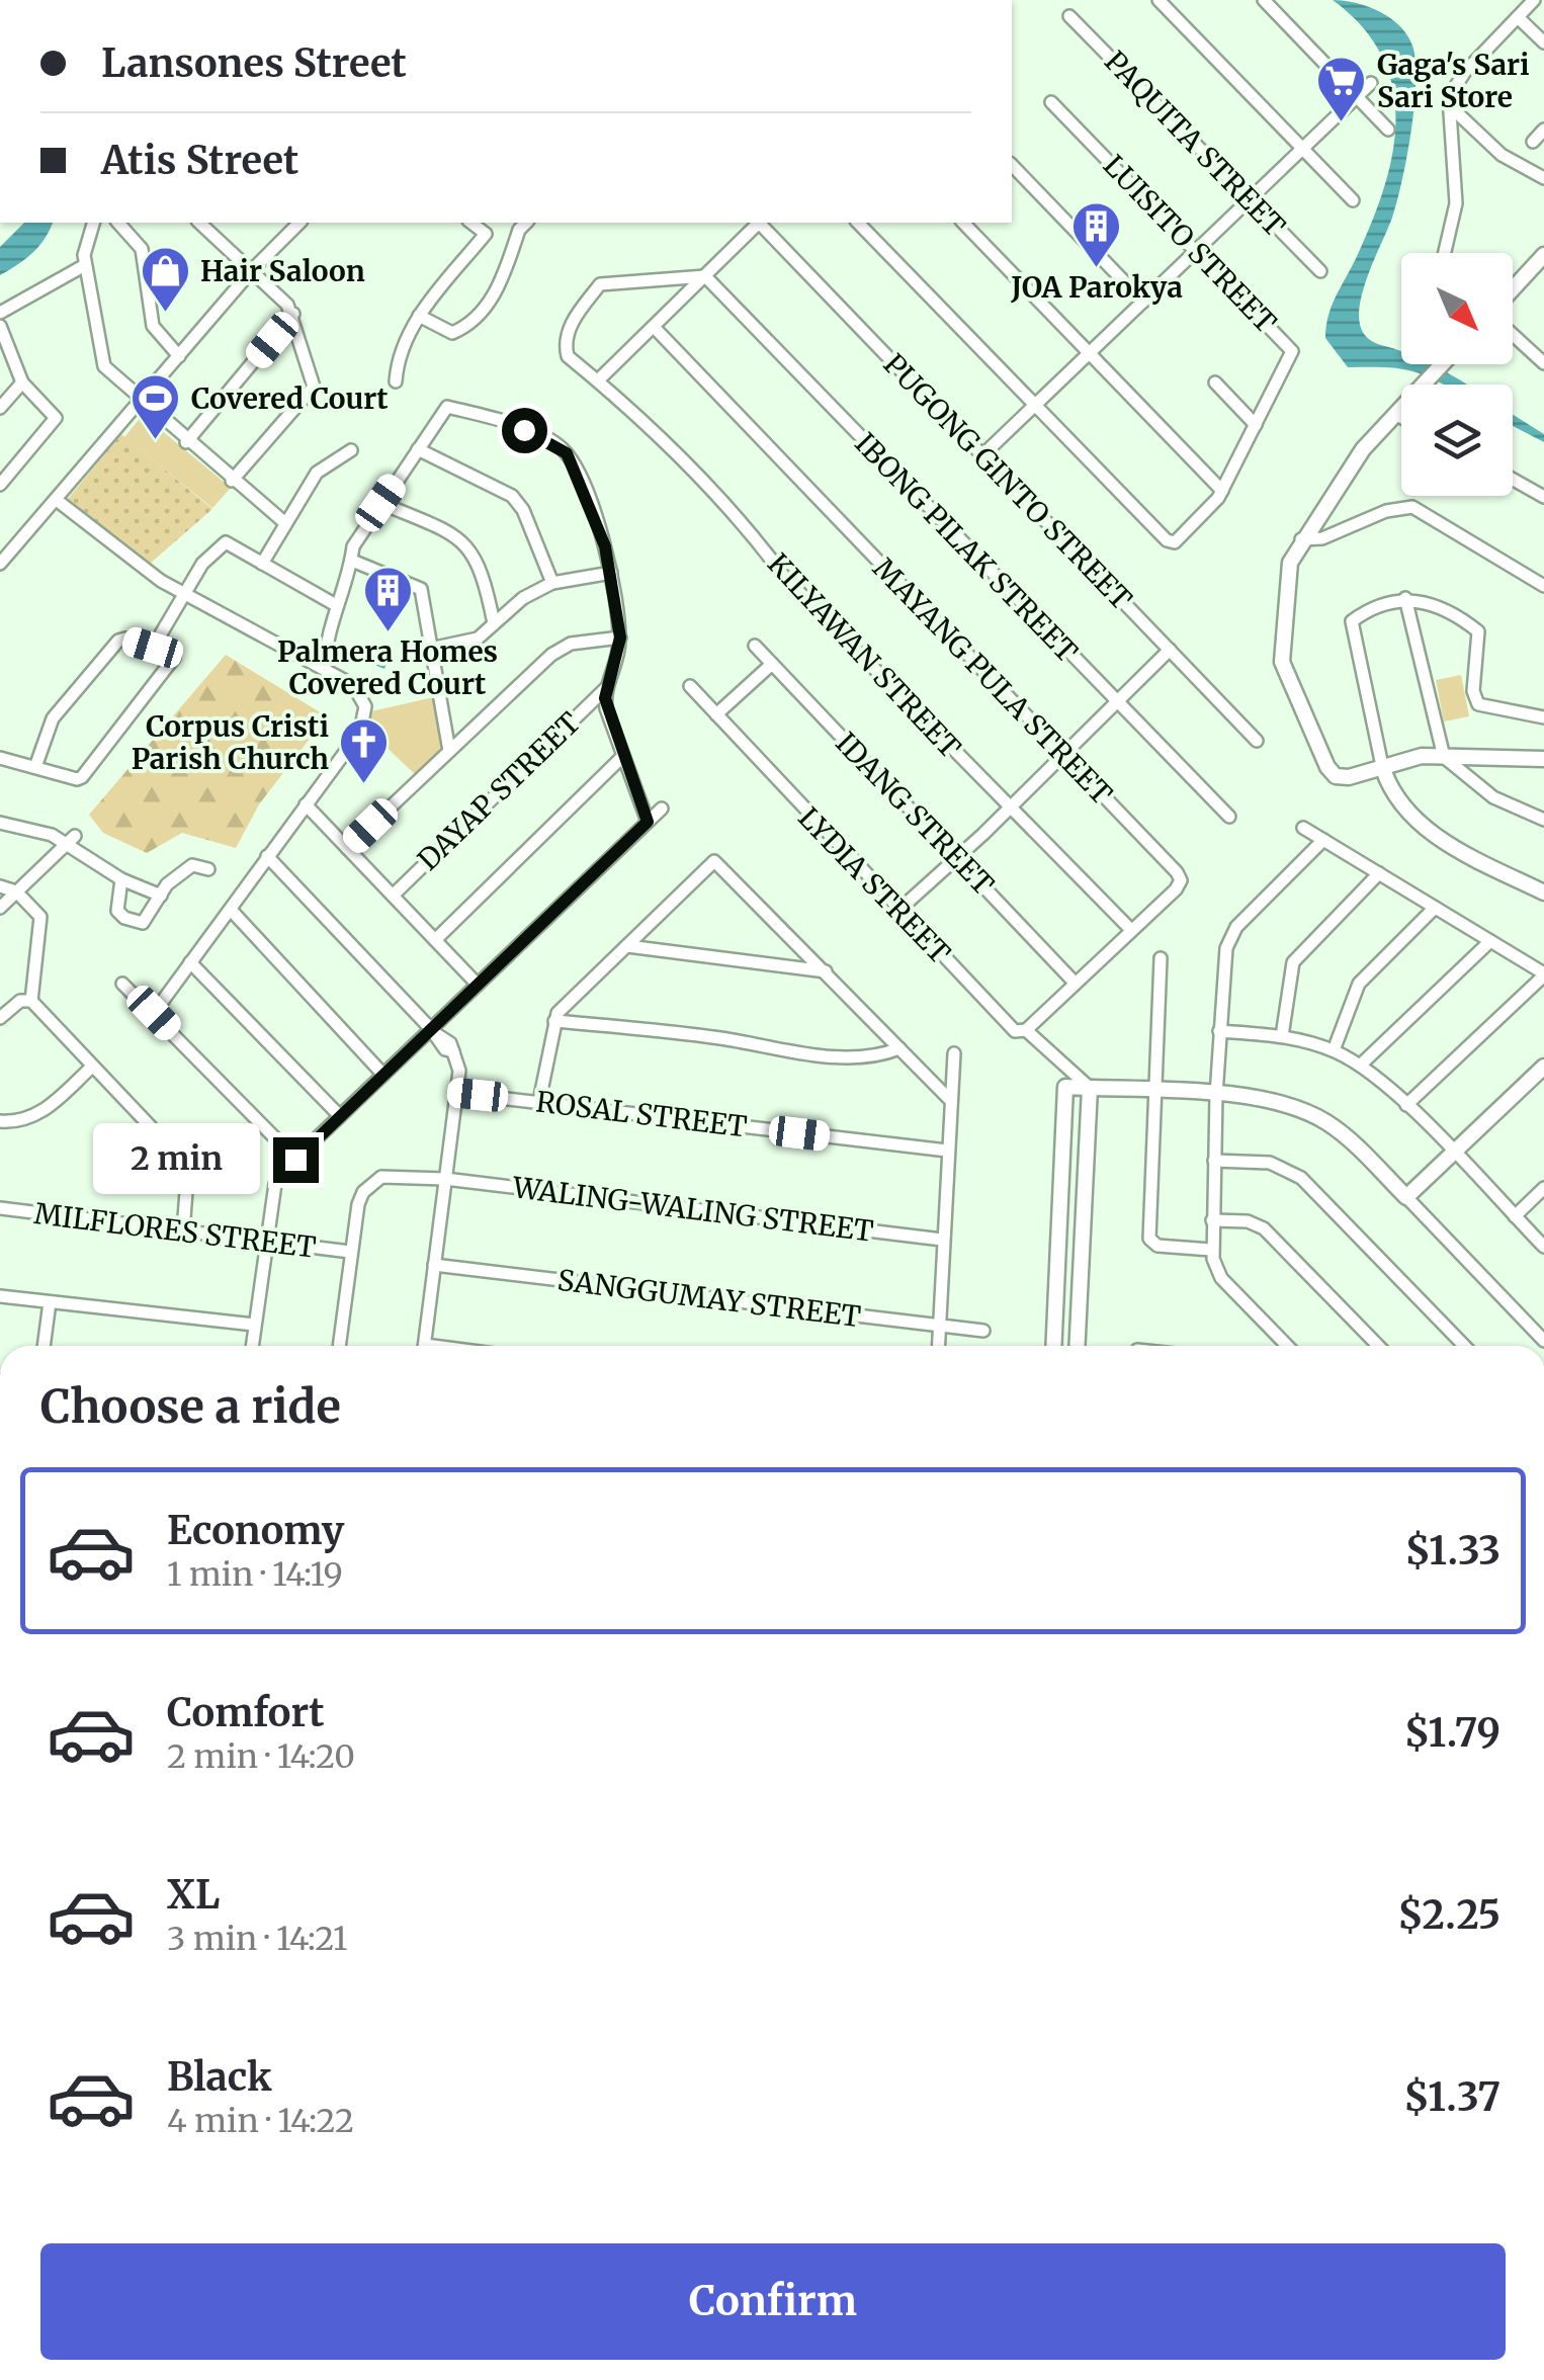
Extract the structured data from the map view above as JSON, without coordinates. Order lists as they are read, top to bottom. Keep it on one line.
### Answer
{"streets":{"street":["PAQUITA STREET","LUISITO STREET","PUGONG GINTO STREET","IBONG PILAK STREET","KILYAWAN STREET","MAYANG PULA STREET","DAYAP STREET","IDANG STREET","LYDIA STREET","ROSAL STREET","WALING-WALING STREET","MILFLORES STREET","SANGGUMAY STREET"]},"crossings":[["IBONG PILAK STREET","KILYAWAN STREET"],["KILYAWAN STREET","MAYANG PULA STREET"],["MAYANG PULA STREET","IDANG STREET"],["MAYANG PULA STREET","LYDIA STREET"],["WALING-WALING STREET","MILFLORES STREET"]],"places":{"supermarket":["Gaga's Sari Sari Store"],"building":["JOA Parokya","Palmera Homes Covered Court"],"shop":["Hair Saloon"],"sports":["Covered Court"],"church":["Corpus Cristi Parish Church"]},"north":"bottom right","page":{"banner":["Lansones Street","Atis Street"],"bubble":"2 min","heading":"Choose a ride","list":[{"name":"Economy","note":"1 min · 14:19","value":"$1.33"},{"name":"Comfort","note":"2 min · 14:20","value":"$1.79"},{"name":"XL","note":"3 min · 14:21","value":"$2.25"},{"name":"Black","note":"4 min · 14:22","value":"$1.37"}],"buttons":"Confirm"}}
